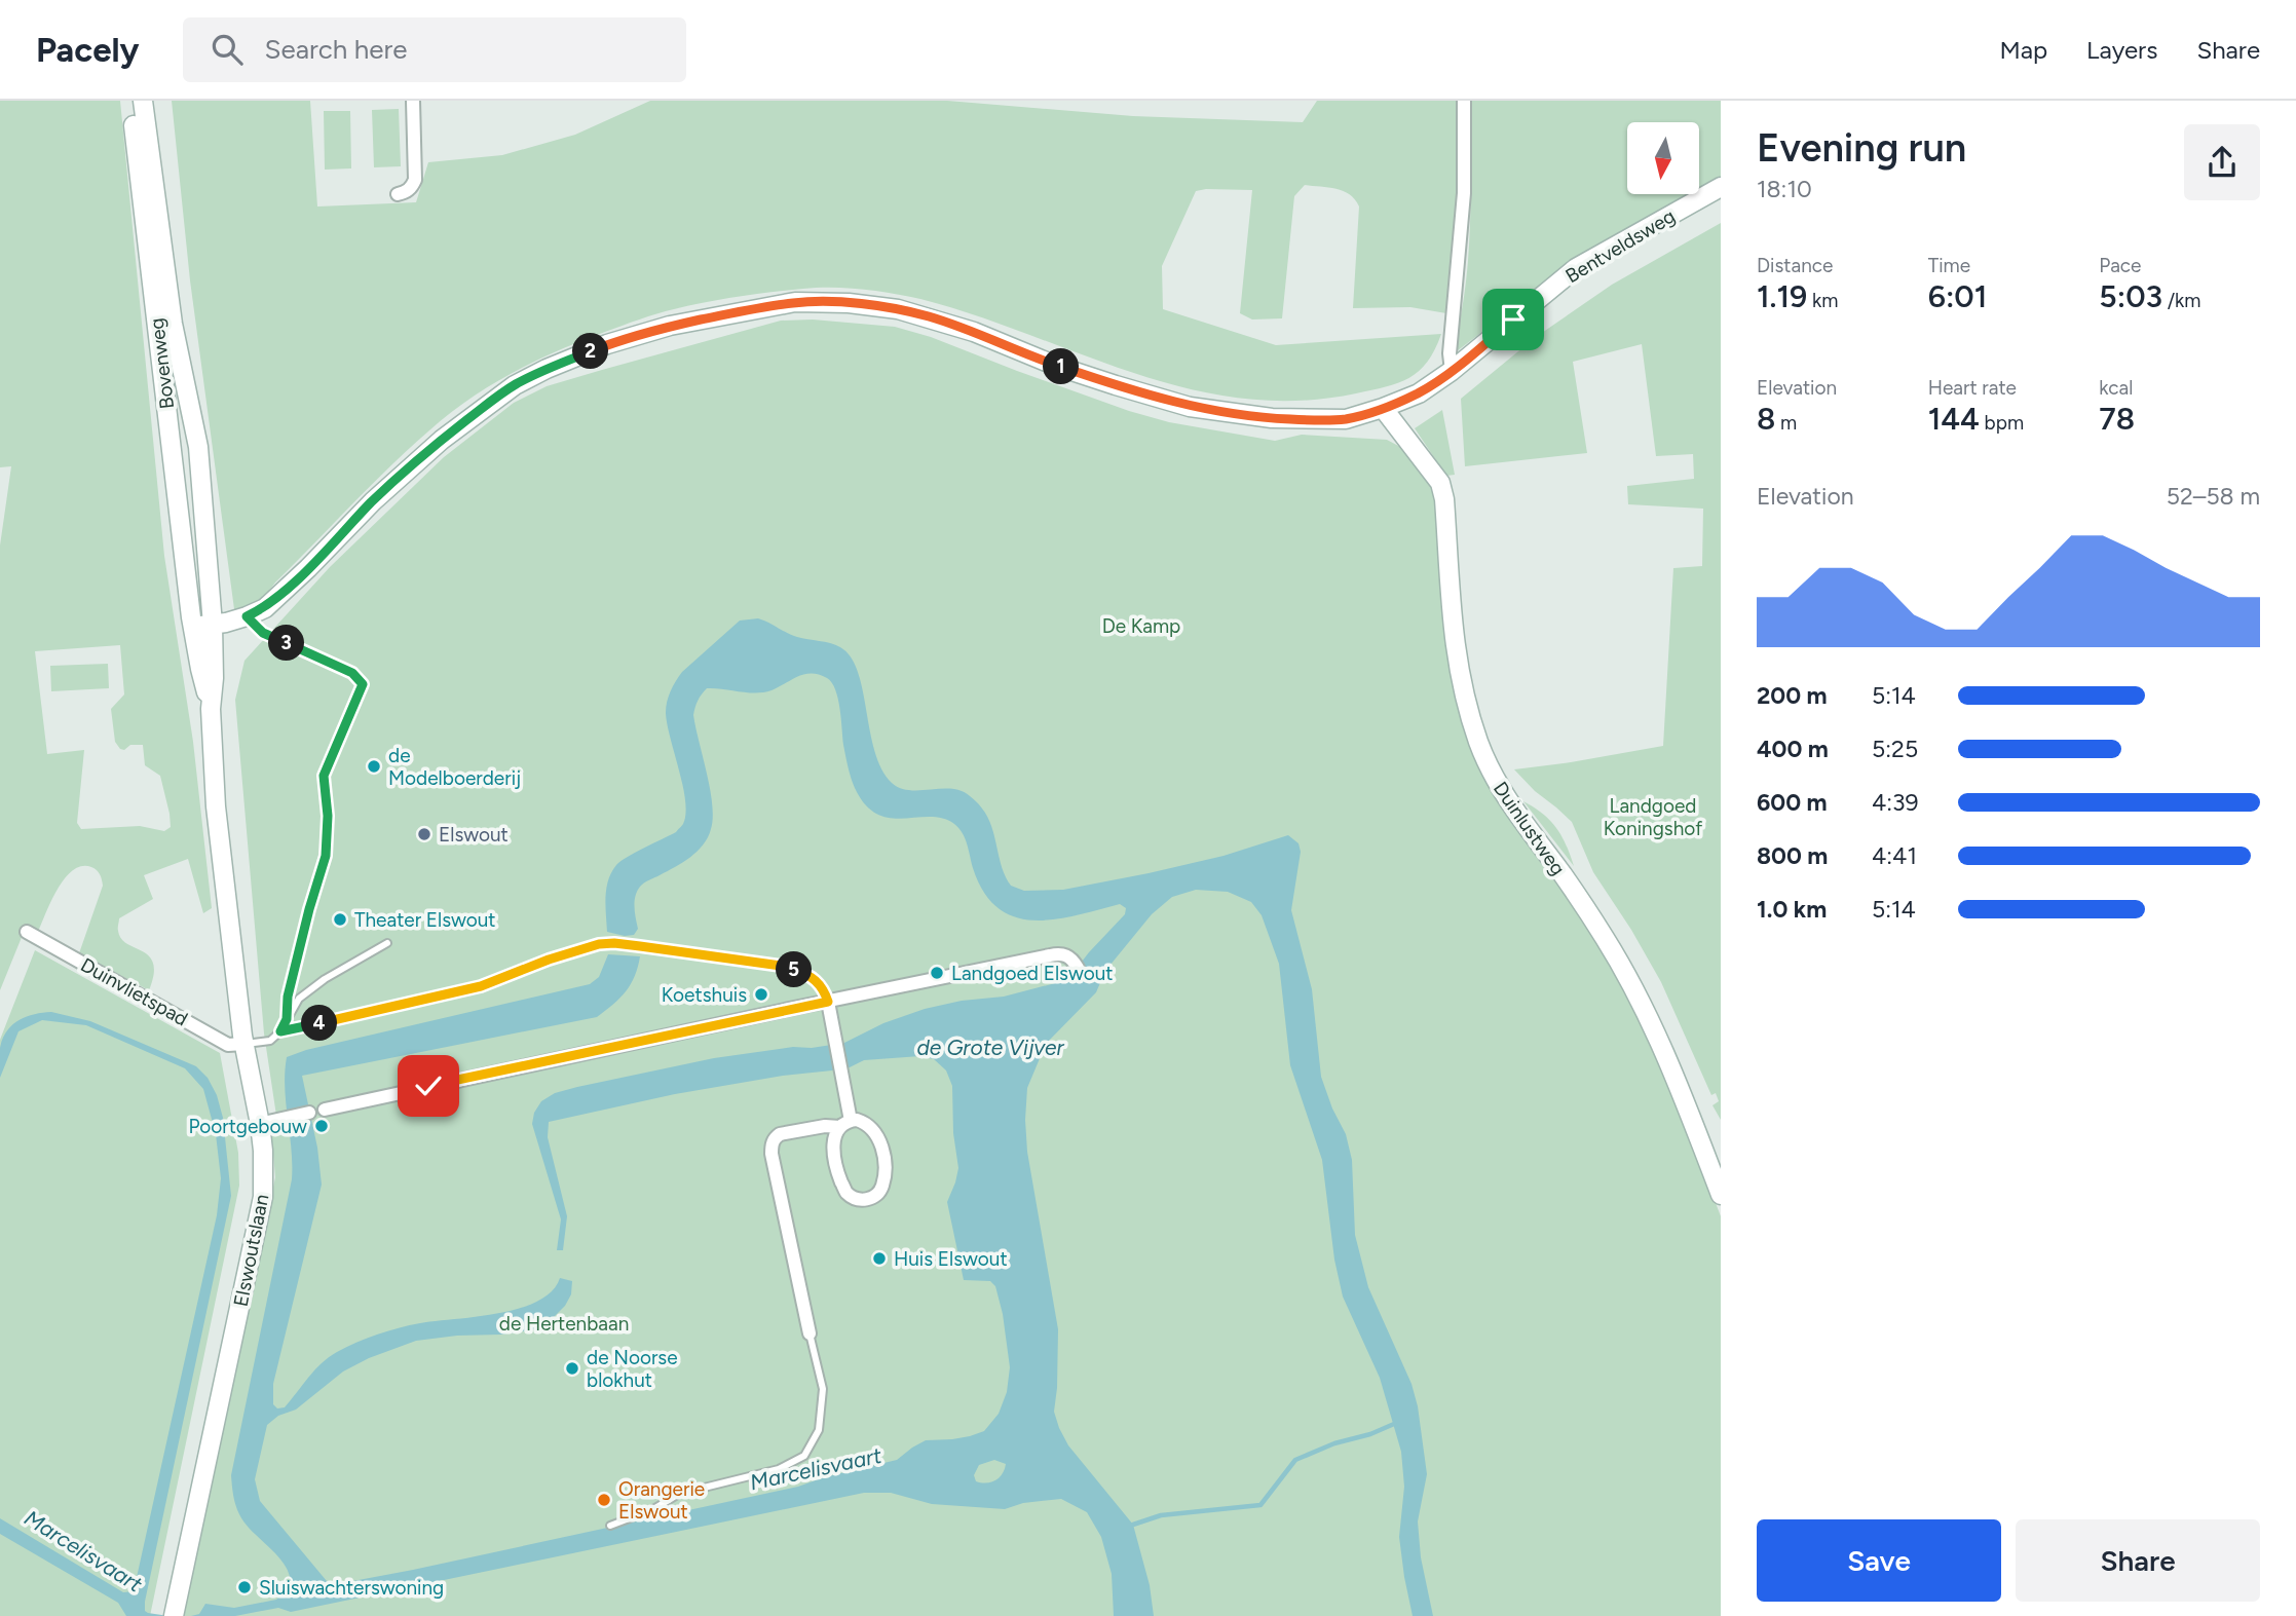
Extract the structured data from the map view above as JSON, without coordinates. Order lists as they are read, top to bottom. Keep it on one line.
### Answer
{"streets":{"street":["Bentveldsweg","Bovenweg","Duinlustweg","Duinvlietspad","Elswoutslaan"]},"crossings":[["Bentveldsweg","Bovenweg"],["Bentveldsweg","Duinlustweg"],["Bentveldsweg","Elswoutslaan"],["Bovenweg","Elswoutslaan"],["Duinvlietspad","Elswoutslaan"]],"water":["de Grote Vijver","Marcelisvaart"],"parks":["De Kamp","Landgoed Koningshof","de Hertenbaan"],"places":["de Modelboerderij","Elswout","Theater Elswout","Landgoed Elswout","Koetshuis","Poortgebouw","Huis Elswout","de Noorse blokhut","Orangerie Elswout","Sluiswachterswoning"],"north":"bottom","page":{"header":"Pacely","search":"Search here","nav":["Map","Layers","Share"],"heading":["Evening run","18:10"],"stats":[["Distance","1.19 km"],["Time","6:01"],["Pace","5:03 /km"],["Elevation","8 m"],["Heart rate","144 bpm"],["kcal","78"]],"pins":["2","1","3","5","4"],"chart":["Elevation","52–58 m"],"list":[{"name":"200 m","note":"5:14"},{"name":"400 m","note":"5:25"},{"name":"600 m","note":"4:39"},{"name":"800 m","note":"4:41"},{"name":"1.0 km","note":"5:14"}],"buttons":["Save","Share"]}}
